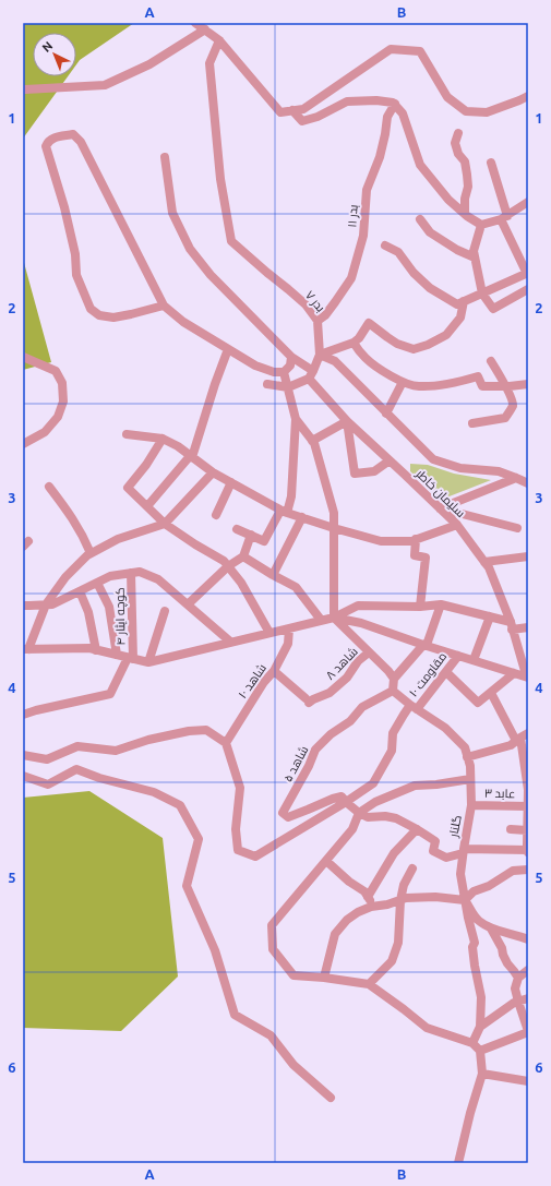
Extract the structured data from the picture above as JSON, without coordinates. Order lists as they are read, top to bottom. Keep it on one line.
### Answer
{"streets":{"street":["بدر ۱۱","بدر ۷","سلیمان خاطر","کوچه ایثار ۴","شاهد ۸","مقاومت ۱۰","شاهد ۱۰","شاهد ۵","عابد ۳","گلنار"]},"crossings":[["بدر ۱۱","بدر ۷"],["شاهد ۸","شاهد ۱۰"],["مقاومت ۱۰","شاهد ۱۰"],["مقاومت ۱۰","شاهد ۵"],["عابد ۳","گلنار"]],"north":"top left","grid":{"columns":["A","B"],"rows":["1","2","3","4","5","6"]}}
